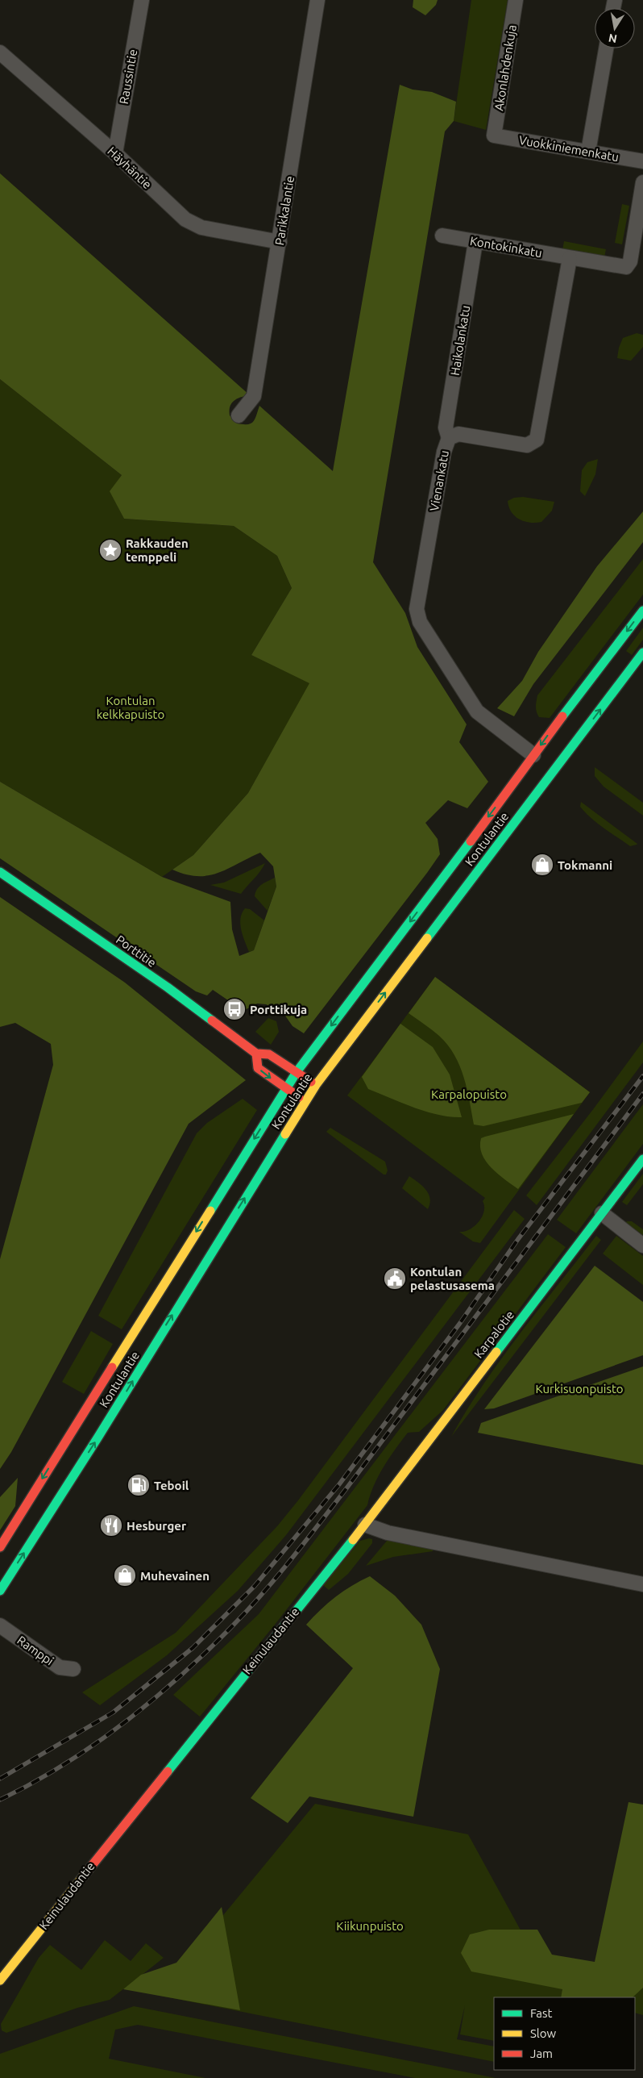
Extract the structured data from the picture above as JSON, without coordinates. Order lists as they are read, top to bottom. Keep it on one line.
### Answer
{"streets":{"main road":["Kontulantie","Porttitie","Karpalotie","Keinulaudantie"],"street":["Akonlahdenkuja","Raussintie","Vuokkiniemenkatu","Häyhäntie","Parikkalantie","Kontokinkatu","Haikolankatu","Vienankatu","Ramppi"]},"crossings":[["Akonlahdenkuja","Vuokkiniemenkatu"],["Raussintie","Häyhäntie"],["Häyhäntie","Parikkalantie"],["Kontokinkatu","Haikolankatu"],["Kontokinkatu","Vienankatu"],["Haikolankatu","Vienankatu"],["Vienankatu","Kontulantie"],["Kontulantie","Porttitie"],["Karpalotie","Keinulaudantie"]],"parks":["Kontulan kelkkapuisto","Karpalopuisto","Kurkisuonpuisto","Kiikunpuisto"],"places":{"place":["Rakkauden temppeli"],"shop":["Tokmanni","Muhevainen"],"bus stop":["Porttikuja"],"public building":["Kontulan pelastusasema"],"fuel station":["Teboil"],"restaurant":["Hesburger"]},"legend":["Fast","Slow","Jam"],"north":"bottom"}
